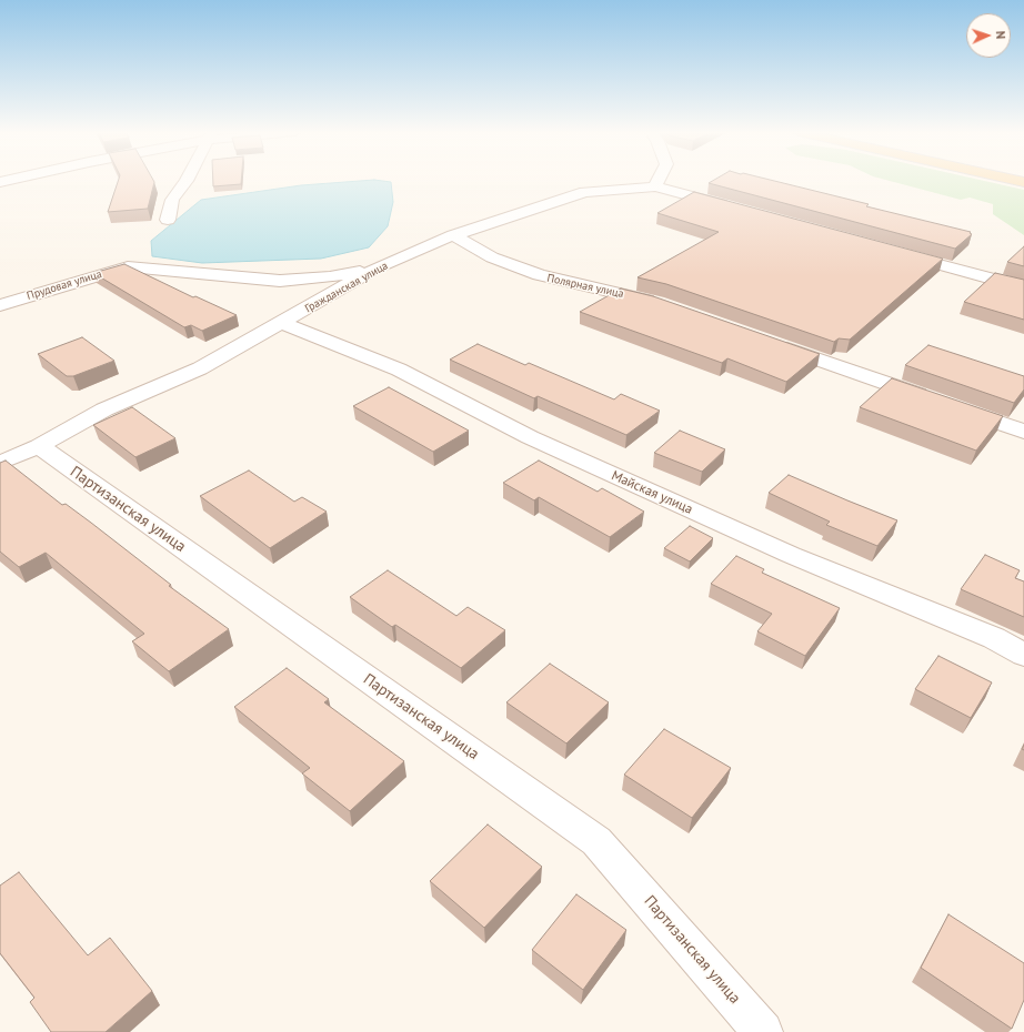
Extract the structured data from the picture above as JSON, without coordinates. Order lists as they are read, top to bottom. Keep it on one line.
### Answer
{"streets":{"street":["Прудовая улица","Полярная улица","Гражданская улица","Майская улица","Партизанская улица"]},"crossings":[["Прудовая улица","Гражданская улица"],["Полярная улица","Гражданская улица"],["Гражданская улица","Майская улица"],["Гражданская улица","Партизанская улица"]],"north":"right"}
